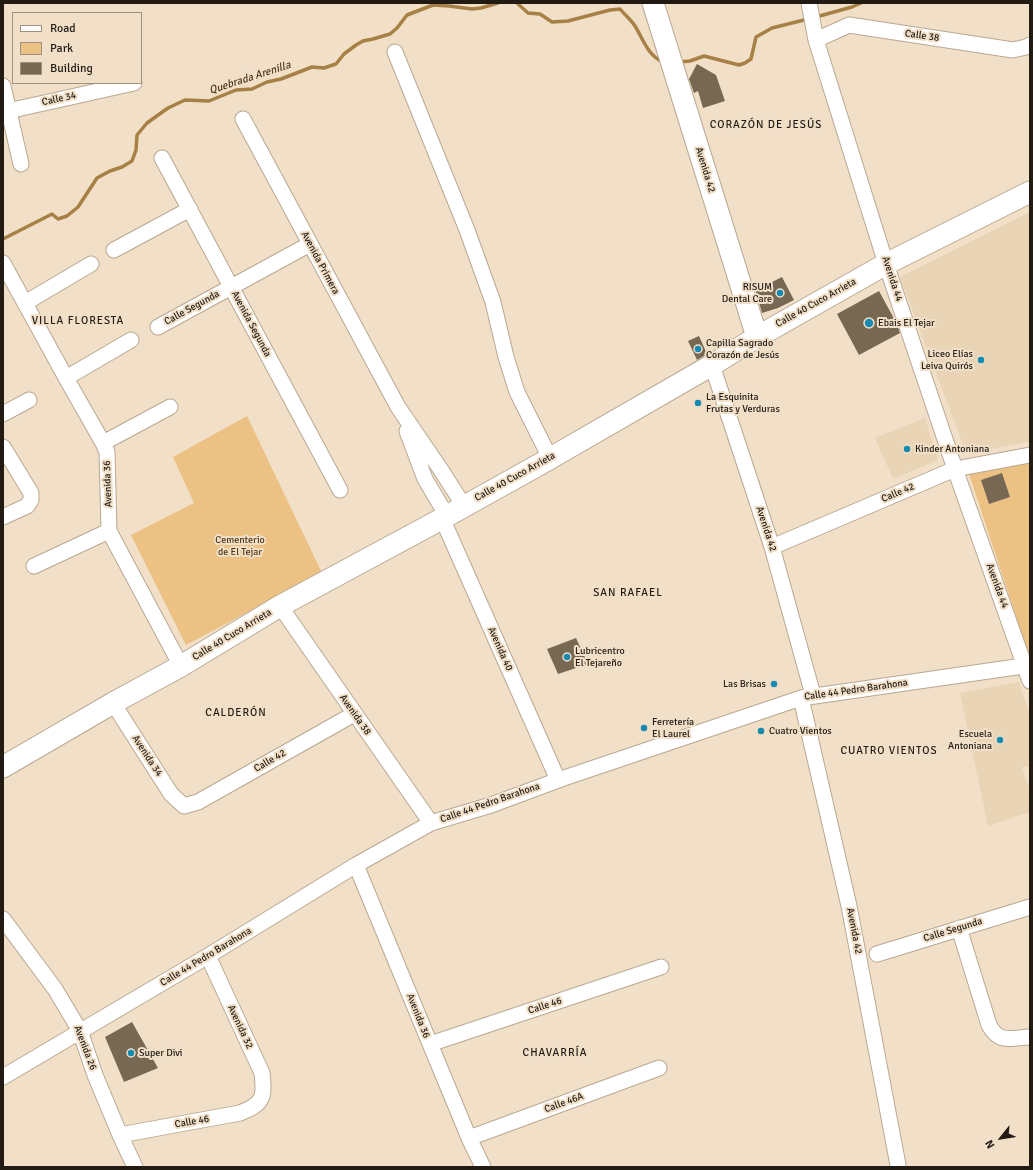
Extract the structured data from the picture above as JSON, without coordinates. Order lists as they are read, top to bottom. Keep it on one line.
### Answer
{"streets":{"main road":["Avenida 42","Calle 40 Cuco Arrieta"],"street":["Calle 38","Calle 34","Avenida Primera","Avenida 44","Calle Segunda","Avenida Segunda","Avenida 36","Calle 42","Avenida 40","Calle 44 Pedro Barahona","Avenida 38","Avenida 34","Calle 46","Avenida 32","Avenida 26","Calle 46A"]},"crossings":[["Calle 38","Avenida 44"],["Avenida 42","Calle 40 Cuco Arrieta"],["Avenida 42","Calle 42"],["Avenida 42","Calle 44 Pedro Barahona"],["Avenida Primera","Calle 40 Cuco Arrieta"],["Avenida Primera","Calle Segunda"],["Avenida Primera","Avenida 40"],["Avenida 44","Calle 40 Cuco Arrieta"],["Avenida 44","Calle 42"],["Avenida 44","Calle 44 Pedro Barahona"],["Calle 40 Cuco Arrieta","Avenida 36"],["Calle 40 Cuco Arrieta","Avenida 40"],["Calle 40 Cuco Arrieta","Avenida 38"],["Calle 40 Cuco Arrieta","Avenida 34"],["Calle Segunda","Avenida Segunda"],["Avenida 36","Calle 44 Pedro Barahona"],["Avenida 36","Calle 46"],["Avenida 36","Calle 46A"],["Calle 42","Avenida 38"],["Calle 42","Avenida 34"],["Avenida 40","Calle 44 Pedro Barahona"],["Calle 44 Pedro Barahona","Avenida 38"],["Calle 44 Pedro Barahona","Avenida 32"],["Calle 44 Pedro Barahona","Avenida 26"],["Calle 46","Avenida 32"],["Calle 46","Avenida 26"]],"districts":["CORAZÓN DE JESÚS","VILLA FLORESTA","SAN RAFAEL","CALDERÓN","CUATRO VIENTOS","CHAVARRÍA"],"water":["Quebrada Arenilla"],"parks":["Cementerio de El Tejar"],"places":["RISUM Dental Care","Ebais El Tejar","Capilla Sagrado Corazón de Jesús","Liceo Elías Leiva Quirós","La Esquinita Frutas y Verduras","Kinder Antoniana","Lubricentro El Tejareño","Las Brisas","Ferretería El Laurel","Cuatro Vientos","Escuela Antoniana","Super Divi"],"legend":["Road","Park","Building"],"north":"bottom left"}
